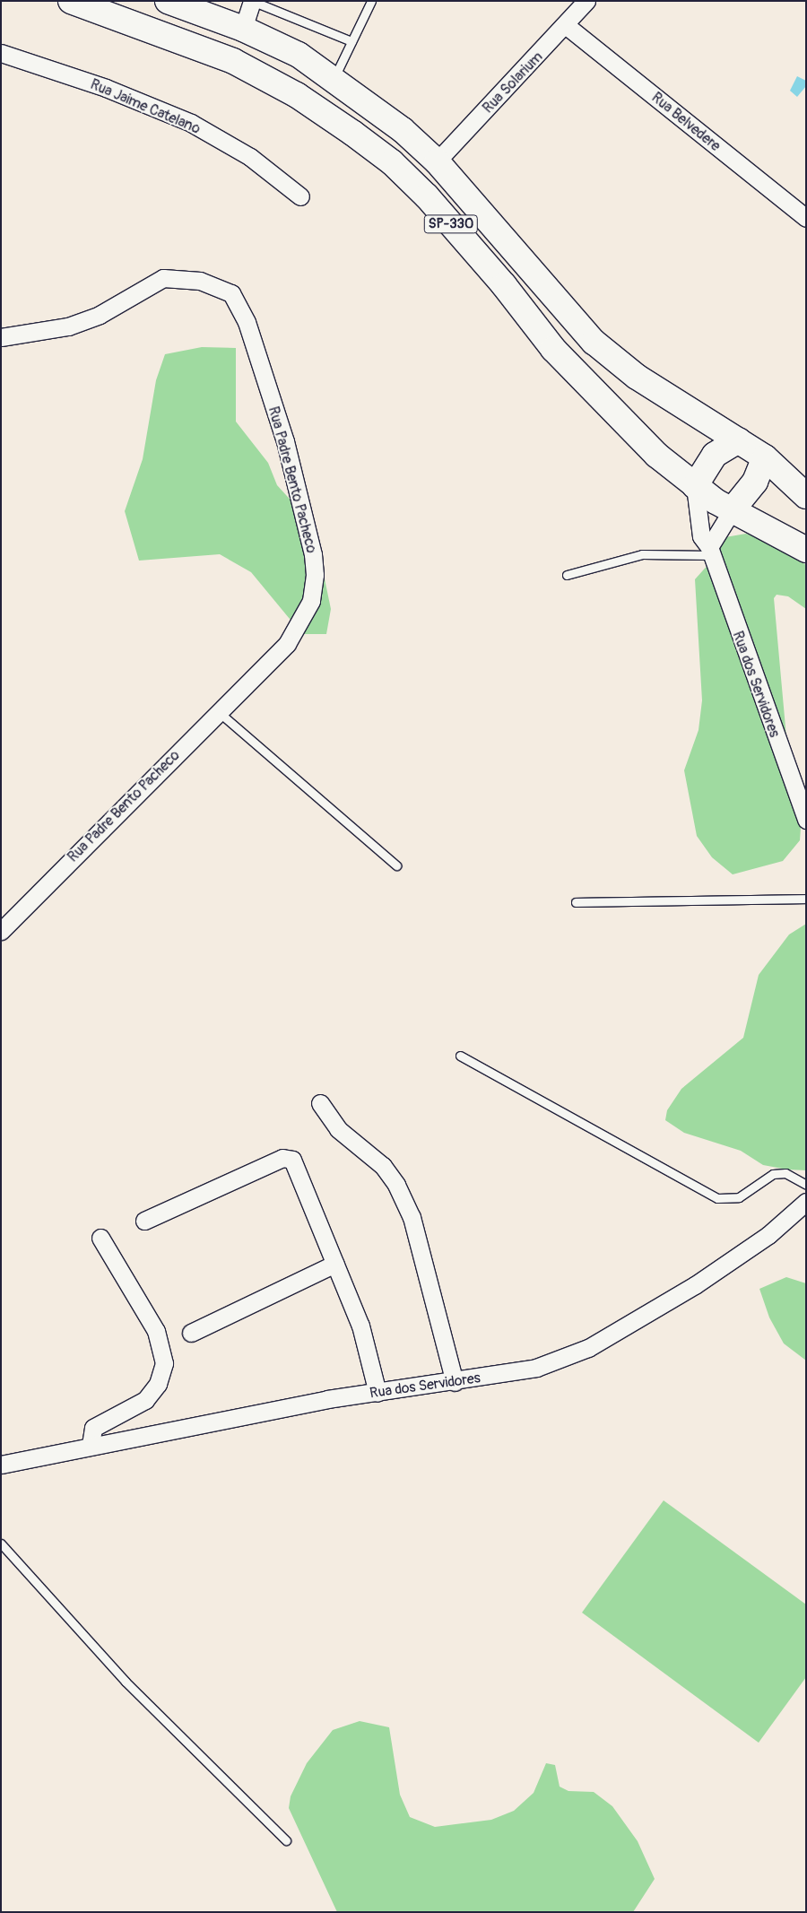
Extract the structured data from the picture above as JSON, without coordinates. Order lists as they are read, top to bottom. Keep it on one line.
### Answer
{"streets":{"main road":["SP-330"],"street":["Rua Solarium","Rua Jaime Catelano","Rua Belvedere","Rua Padre Bento Pacheco","Rua dos Servidores"]},"crossings":[["Rua Solarium","Rua Belvedere"],["Rua Solarium","SP-330"],["SP-330","Rua dos Servidores"]]}
